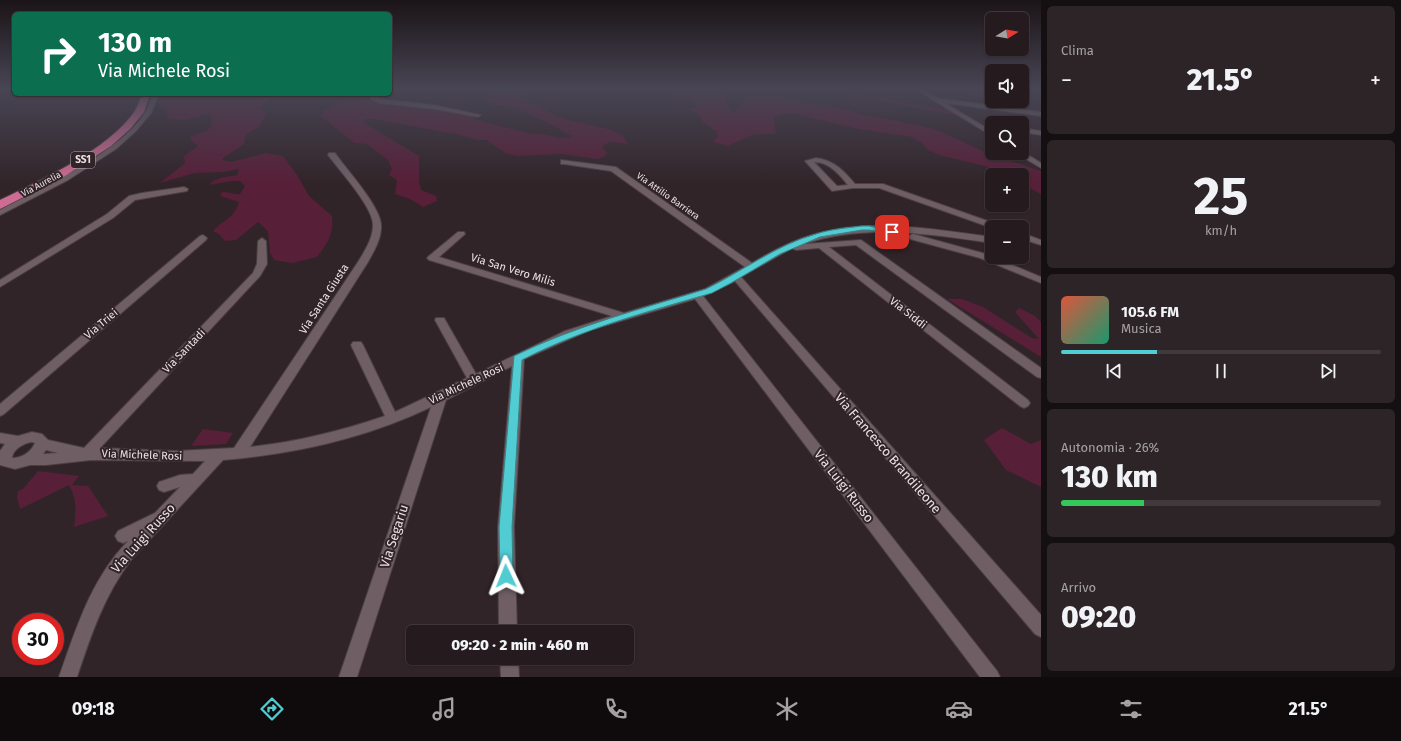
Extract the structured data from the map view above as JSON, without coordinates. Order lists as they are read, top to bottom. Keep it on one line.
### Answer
{"streets":{"highway":["SS1","Via Aurelia"],"street":["Via Attilio Barriera","Via San Vero Milis","Via Santa Giusta","Via Siddi","Via Triei","Via Santadi","Via Michele Rosi","Via Francesco Brandileone","Via Luigi Russo","Via Segariu"]},"crossings":[["Via Attilio Barriera","Via Michele Rosi"],["Via San Vero Milis","Via Michele Rosi"],["Via Santa Giusta","Via Michele Rosi"],["Via Santadi","Via Michele Rosi"],["Via Michele Rosi","Via Francesco Brandileone"],["Via Michele Rosi","Via Luigi Russo"],["Via Michele Rosi","Via Segariu"]],"north":"right","page":{"tile":["Clima",["25","km/h"],["Autonomia · 26%","130 km"],["Arrivo","09:20"]],"map_buttons":["+","−"],"turn":["130 m","Via Michele Rosi"],"heat":["−","21.5°","+"],"song":["105.6 FM","Musica"],"limit":"30","trip":"09:20 · 2 min · 460 m","tabs":["09:18","21.5°"]}}
